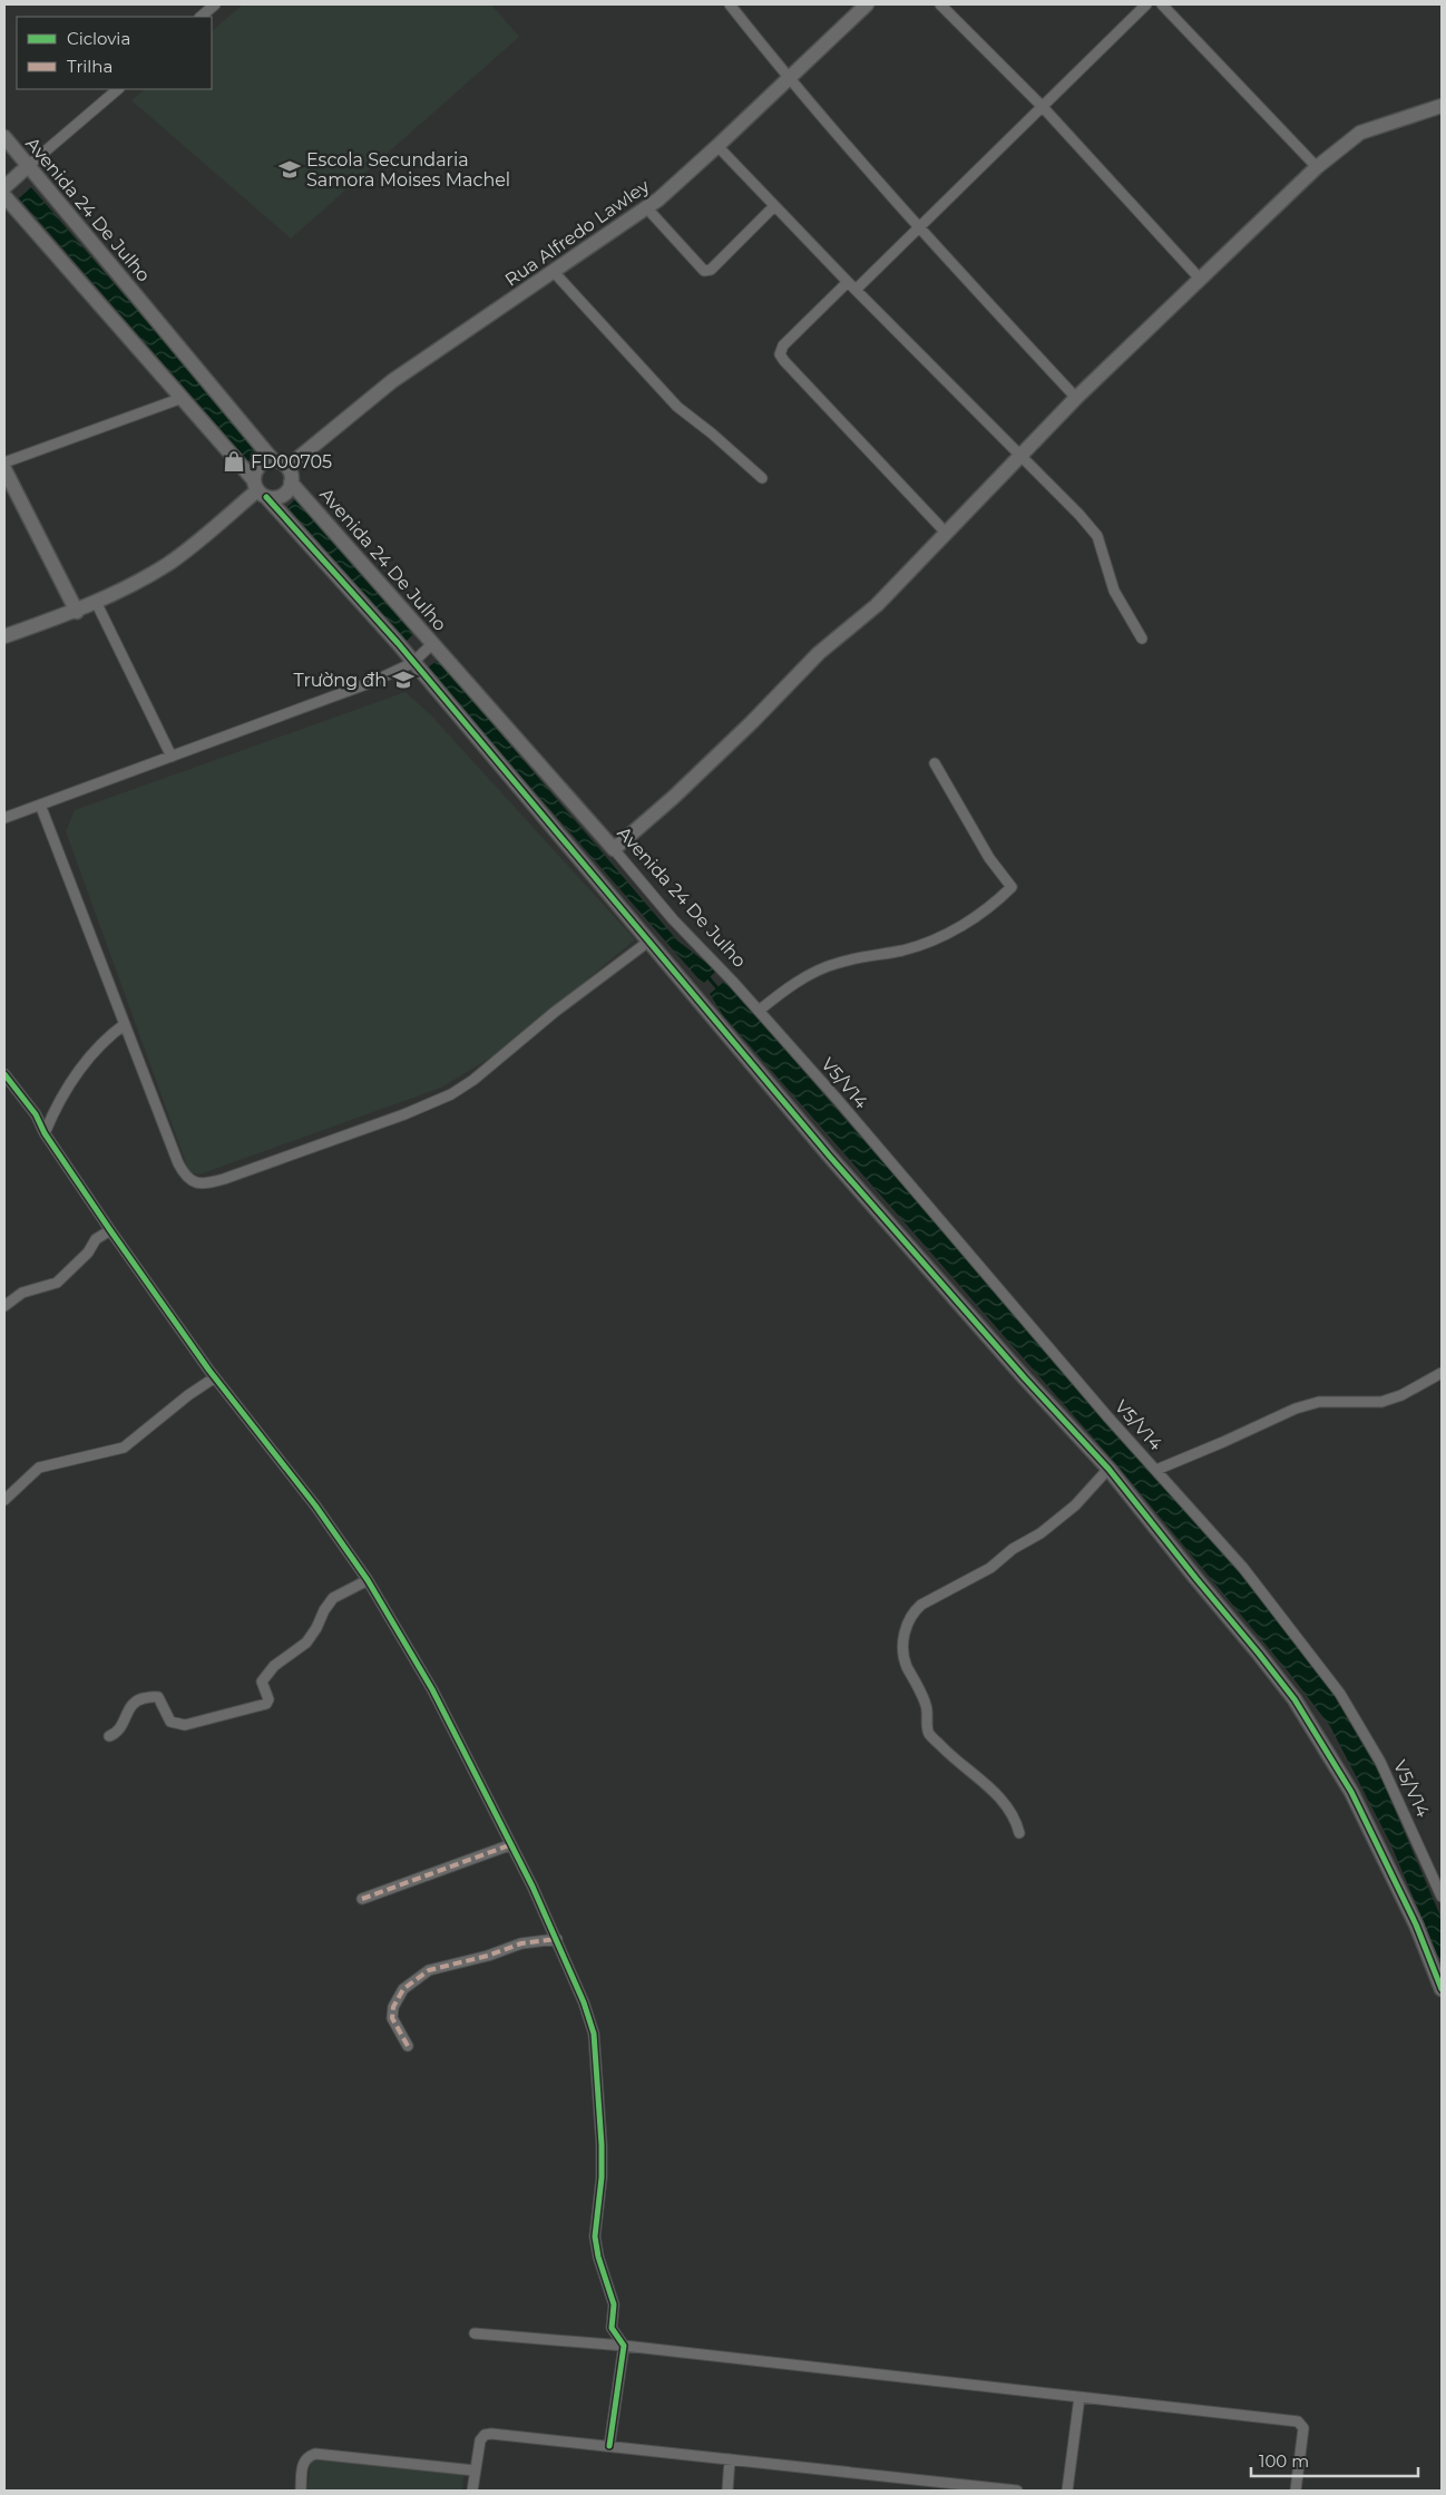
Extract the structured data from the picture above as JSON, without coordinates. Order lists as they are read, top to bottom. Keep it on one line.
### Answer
{"streets":{"street":["Avenida 24 De Julho","Rua Alfredo Lawley","V5/V14"]},"crossings":[["Avenida 24 De Julho","Rua Alfredo Lawley"],["Avenida 24 De Julho","V5/V14"]],"places":{"school or university":["Escola Secundaria Samora Moises Machel","Trường đh"],"shop":["FD00705"]},"legend":["Ciclovia","Trilha"],"scale_bar":"100 m"}
